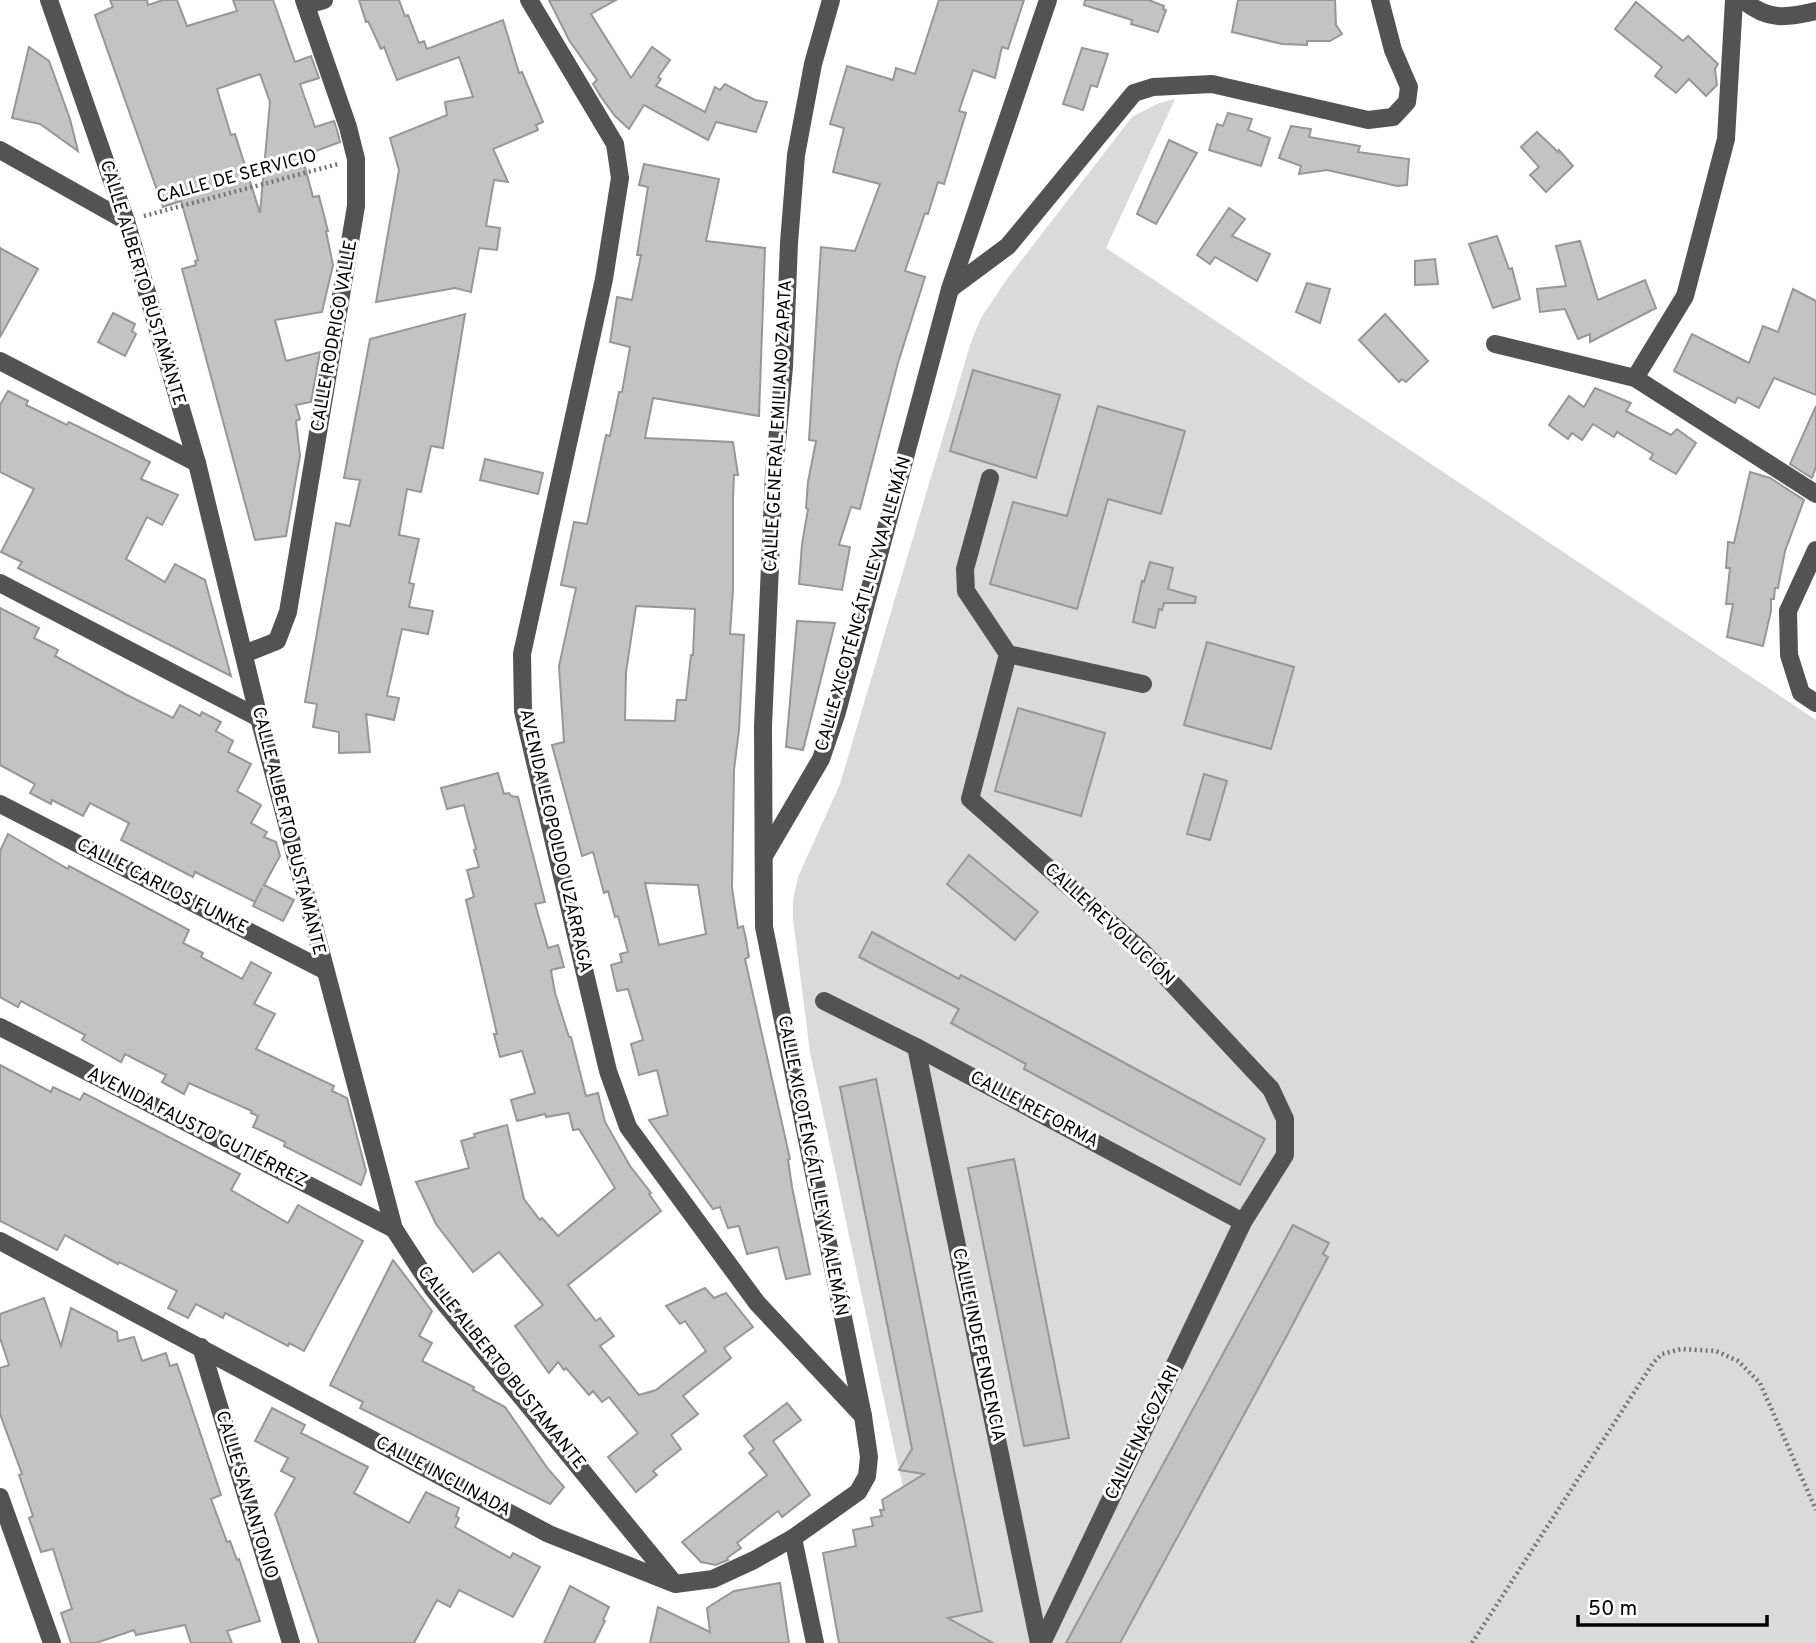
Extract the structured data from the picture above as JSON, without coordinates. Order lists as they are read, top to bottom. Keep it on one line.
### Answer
{"streets":{"street":["CALLE ALBERTO BUSTAMANTE","CALLE RODRIGO VALLE","CALLE GENERAL EMILIANO ZAPATA","CALLE XICOTÉNCÁTL LEYVA ALEMÁN","AVENIDA LEOPOLDO UZÁRRAGA","CALLE CARLOS FUNKE","CALLE REVOLUCIÓN","CALLE REFORMA","AVENIDA FAUSTO GUTIÉRREZ","CALLE INDEPENDENCIA","CALLE NACOZARI","CALLE INCLINADA","CALLE SAN ANTONIO"],"path":["CALLE DE SERVICIO"]},"crossings":[["CALLE DE SERVICIO","CALLE ALBERTO BUSTAMANTE"],["CALLE DE SERVICIO","CALLE RODRIGO VALLE"],["CALLE ALBERTO BUSTAMANTE","CALLE RODRIGO VALLE"],["CALLE ALBERTO BUSTAMANTE","CALLE CARLOS FUNKE"],["CALLE ALBERTO BUSTAMANTE","AVENIDA FAUSTO GUTIÉRREZ"],["CALLE ALBERTO BUSTAMANTE","CALLE INCLINADA"],["CALLE GENERAL EMILIANO ZAPATA","CALLE XICOTÉNCÁTL LEYVA ALEMÁN"],["CALLE XICOTÉNCÁTL LEYVA ALEMÁN","AVENIDA LEOPOLDO UZÁRRAGA"],["CALLE XICOTÉNCÁTL LEYVA ALEMÁN","CALLE INCLINADA"],["CALLE REVOLUCIÓN","CALLE REFORMA"],["CALLE REVOLUCIÓN","CALLE NACOZARI"],["CALLE REFORMA","CALLE INDEPENDENCIA"],["CALLE REFORMA","CALLE NACOZARI"],["CALLE INDEPENDENCIA","CALLE NACOZARI"],["CALLE INCLINADA","CALLE SAN ANTONIO"]],"scale_bar":"50 m"}
